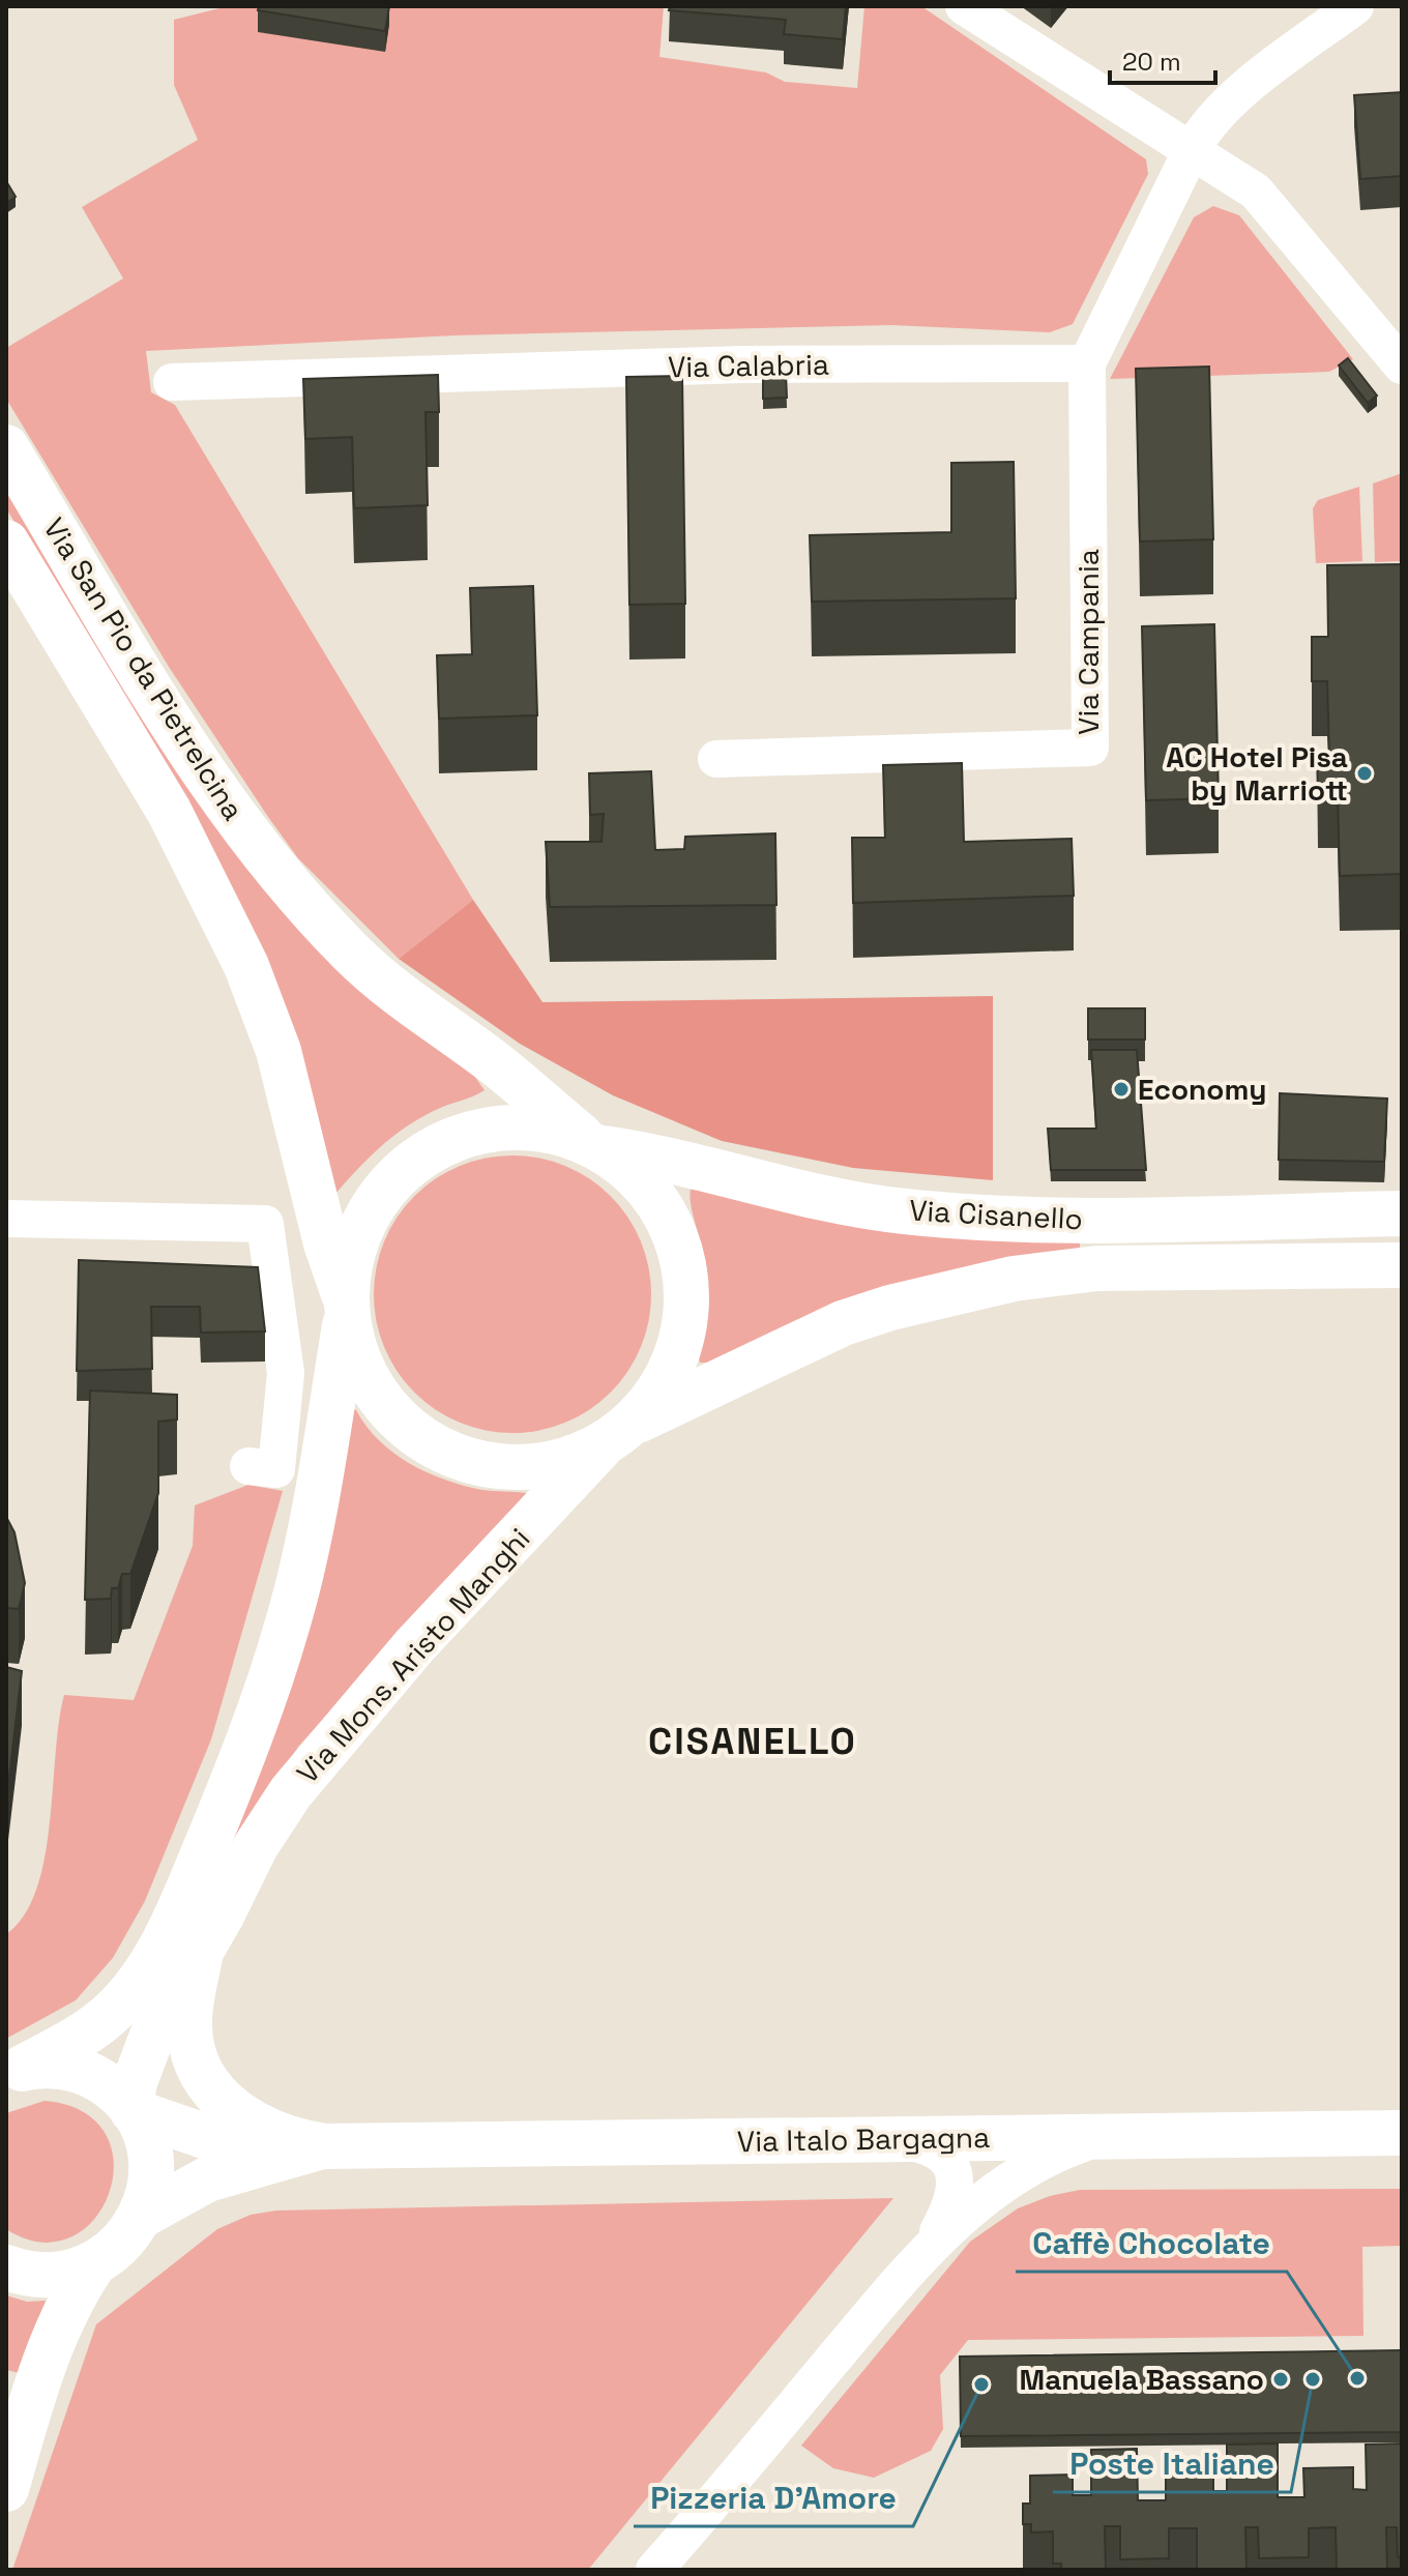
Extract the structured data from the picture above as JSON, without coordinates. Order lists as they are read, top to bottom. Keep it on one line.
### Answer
{"streets":{"main road":["Via San Pio da Pietrelcina","Via Cisanello","Via Mons. Aristo Manghi","Via Italo Bargagna"],"street":["Via Calabria","Via Campania"]},"crossings":[["Via Calabria","Via Campania"],["Via San Pio da Pietrelcina","Via Cisanello"],["Via San Pio da Pietrelcina","Via Mons. Aristo Manghi"],["Via Cisanello","Via Mons. Aristo Manghi"],["Via Mons. Aristo Manghi","Via Italo Bargagna"]],"districts":["CISANELLO"],"places":["AC Hotel Pisa by Marriott","Economy","Caffè Chocolate","Manuela Bassano","Poste Italiane","Pizzeria D'Amore"],"scale_bar":"20 m"}
